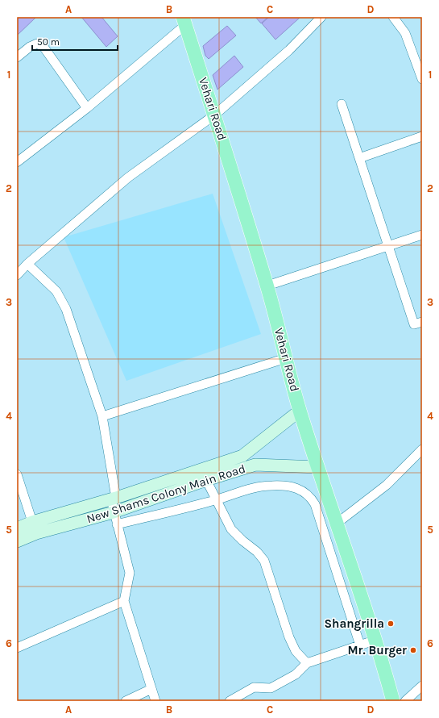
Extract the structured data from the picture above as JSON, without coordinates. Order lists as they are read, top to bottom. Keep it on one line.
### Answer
{"streets":{"main road":["Vehari Road","New Shams Colony Main Road"]},"crossings":[["Vehari Road","New Shams Colony Main Road"]],"places":["Shangrilla","Mr. Burger"],"scale_bar":"50 m","grid":{"columns":["A","B","C","D"],"rows":["1","2","3","4","5","6"]}}
